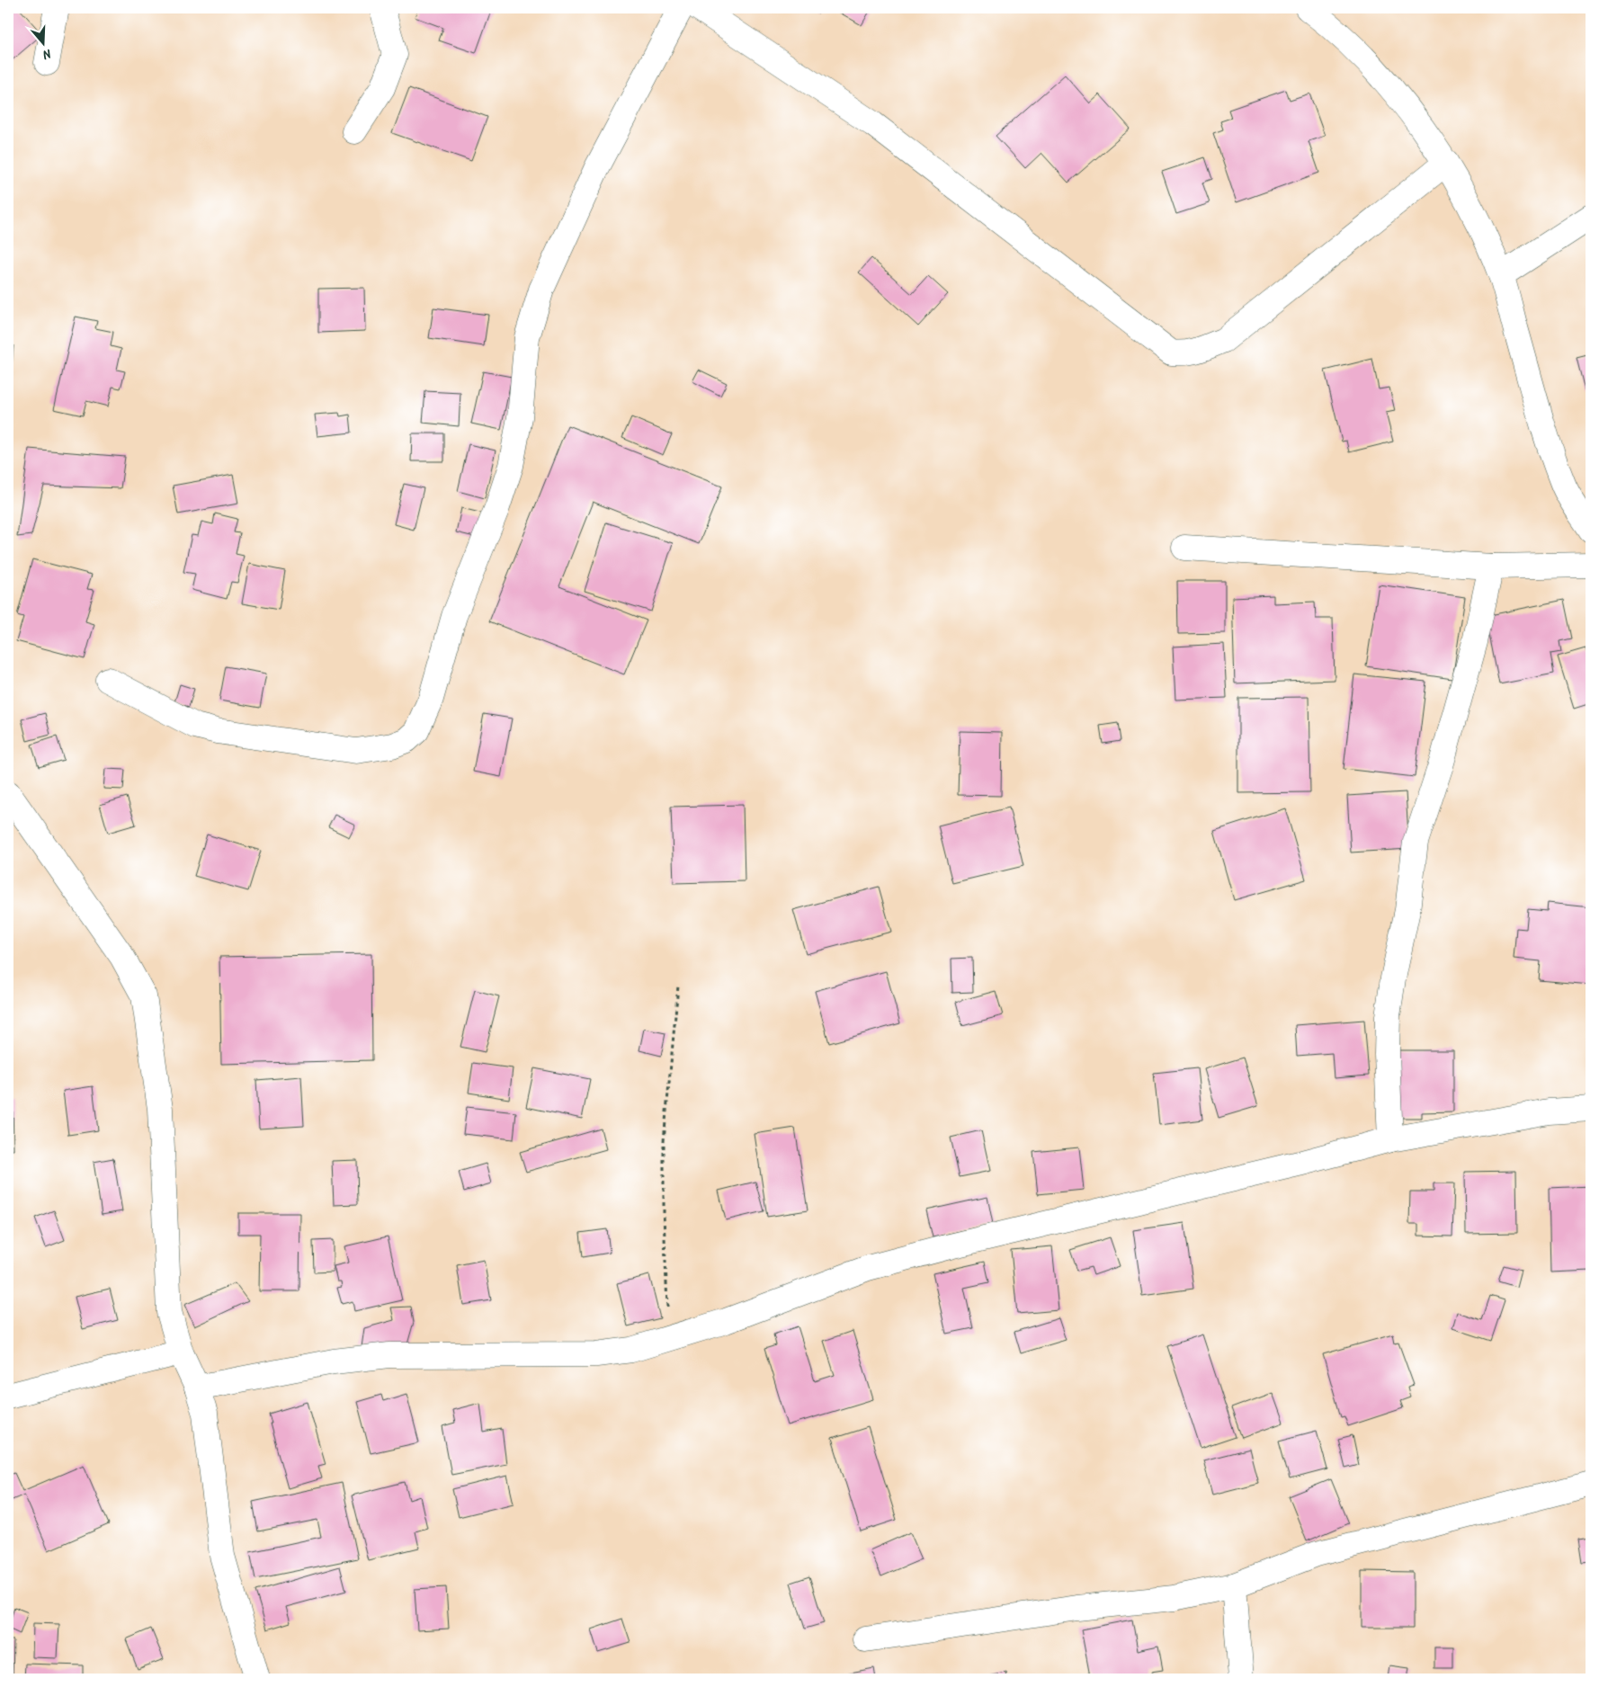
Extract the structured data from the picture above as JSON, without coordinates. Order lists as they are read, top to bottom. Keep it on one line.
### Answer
{"north":"bottom"}
